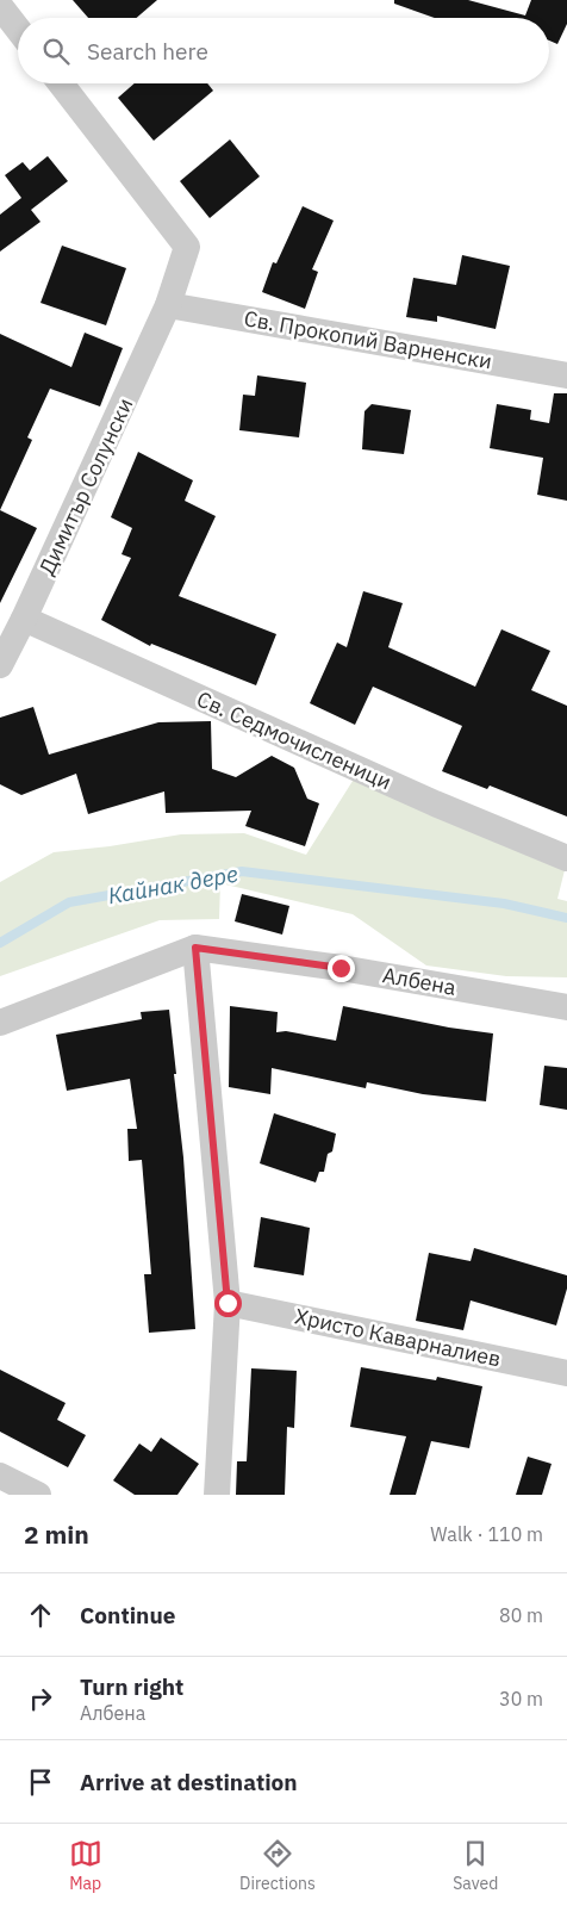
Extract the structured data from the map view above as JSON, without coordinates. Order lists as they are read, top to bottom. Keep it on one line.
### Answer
{"streets":{"street":["Св. Прокопий Варненски","Димитър Солунски","Св. Седмочисленици","Албена","Христо Каварналиев"]},"crossings":[["Св. Прокопий Варненски","Димитър Солунски"],["Димитър Солунски","Св. Седмочисленици"]],"water":["Кайнак дере"],"page":{"search":"Search here","heading":["2 min","Walk · 110 m"],"list":[["Continue","80 m"],["Turn right","Албена","30 m"],"Arrive at destination"],"nav":["Map","Directions","Saved"]}}
